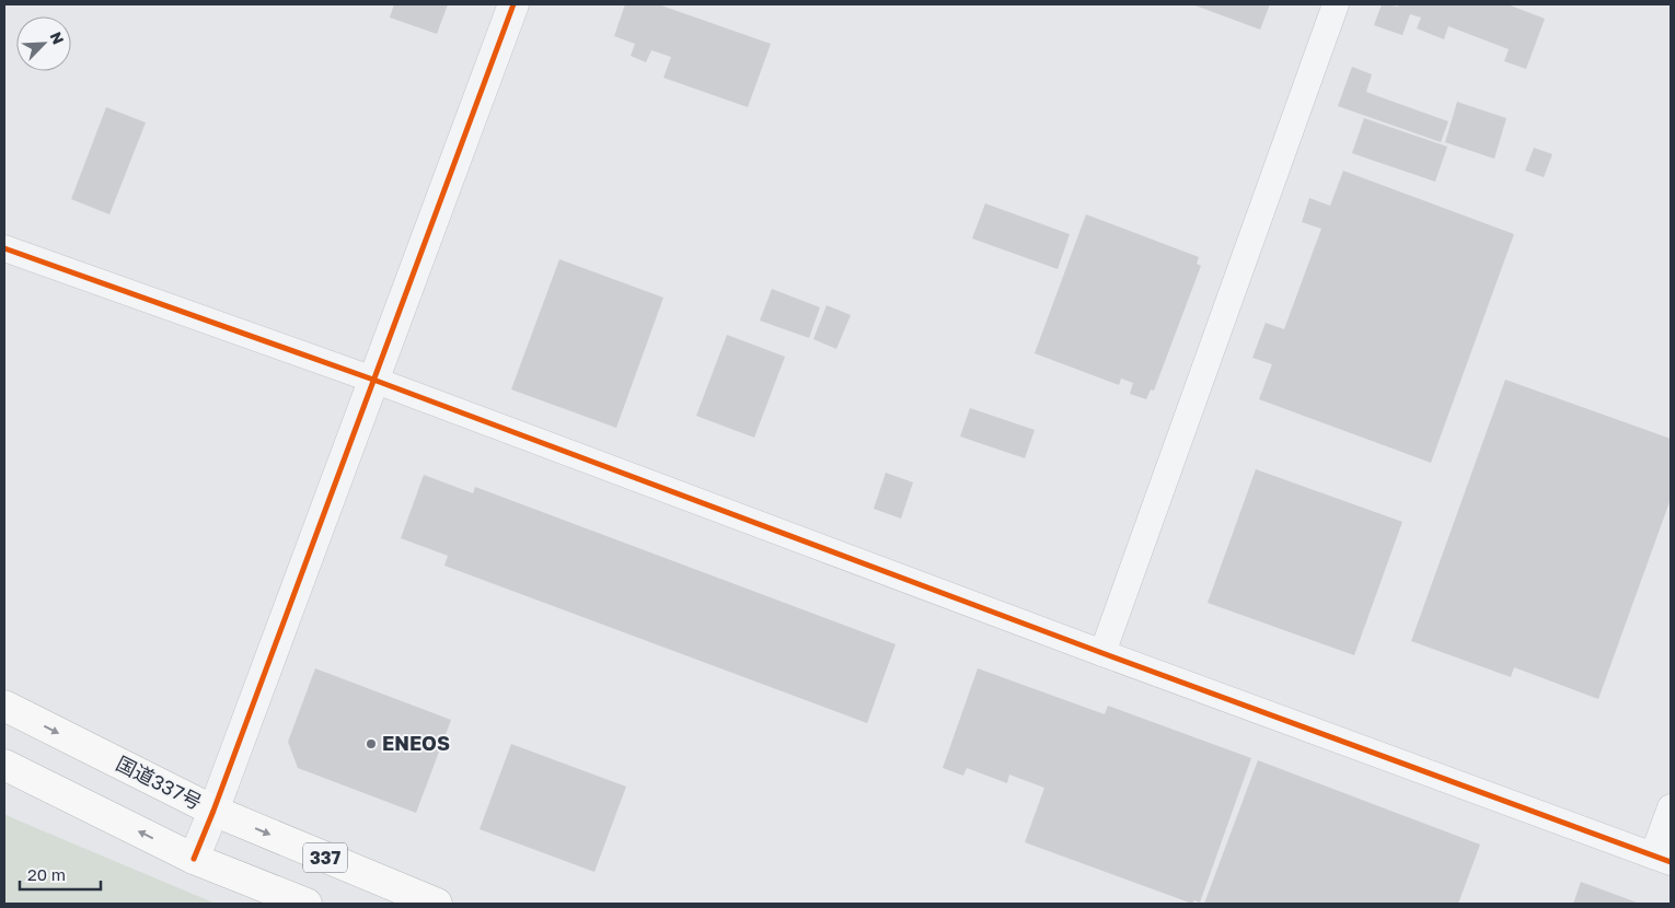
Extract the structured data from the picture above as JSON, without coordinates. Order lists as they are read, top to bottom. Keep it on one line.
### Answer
{"streets":{"highway":["国道337号","337"]},"places":["ENEOS"],"scale_bar":"20 m","north":"top right"}
